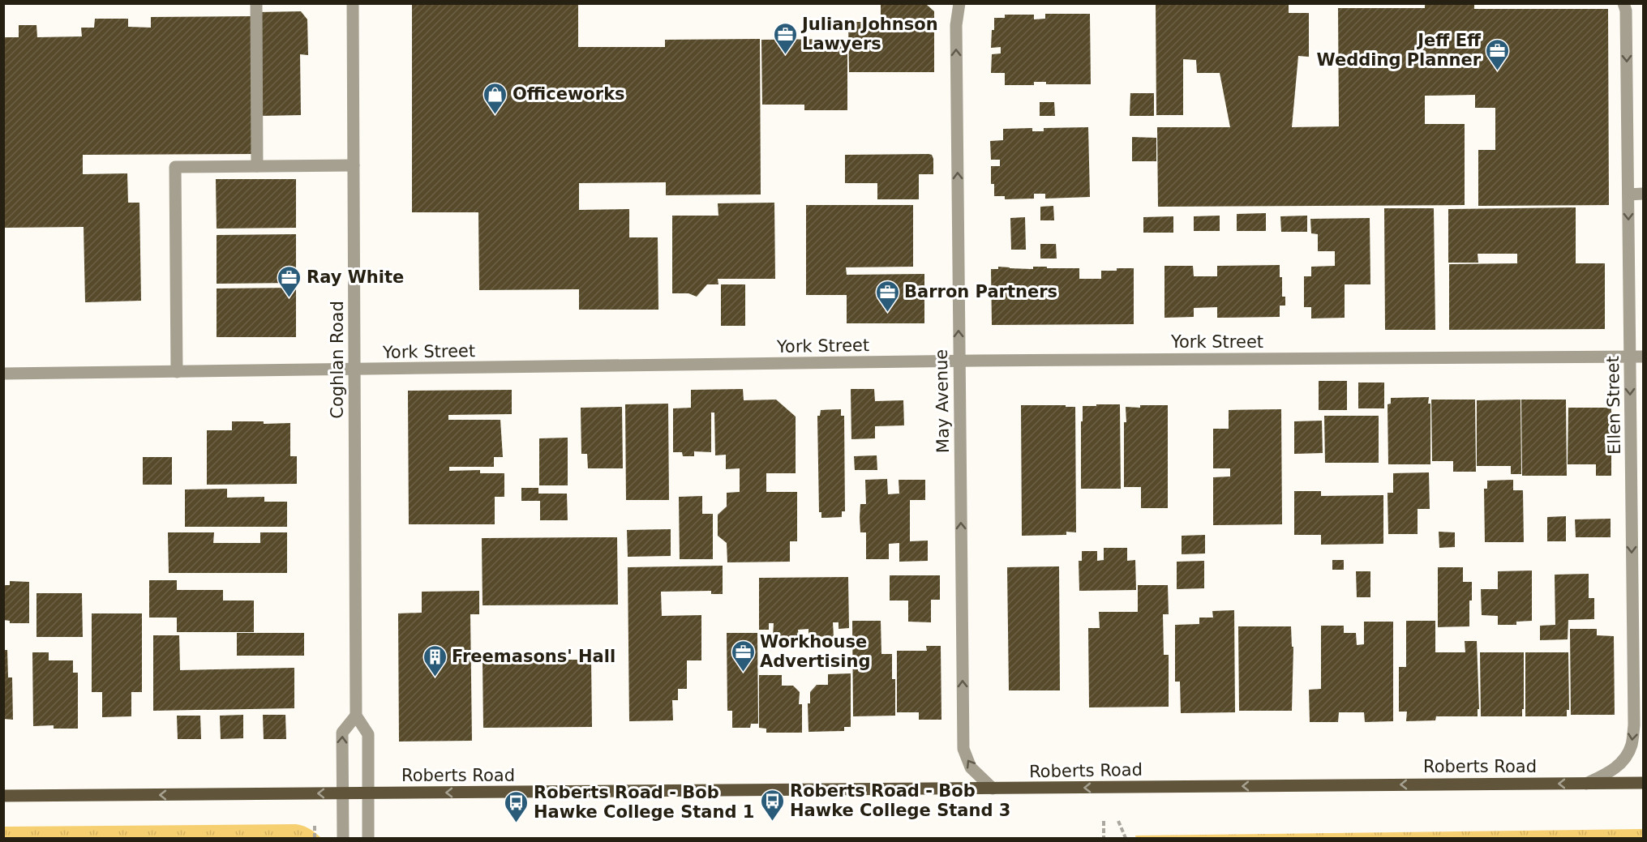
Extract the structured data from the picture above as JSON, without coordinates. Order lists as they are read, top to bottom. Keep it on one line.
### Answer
{"streets":{"main road":["Roberts Road"],"street":["York Street","Coghlan Road","May Avenue","Ellen Street"]},"crossings":[["York Street","Coghlan Road"],["York Street","May Avenue"],["York Street","Ellen Street"],["May Avenue","Roberts Road"],["Ellen Street","Roberts Road"]],"one_way":["May Avenue","Ellen Street","Roberts Road"],"places":{"office":["Julian Johnson Lawyers","Jeff Eff Wedding Planner","Ray White","Barron Partners","Workhouse Advertising"],"shop":["Officeworks"],"building":["Freemasons' Hall"],"bus stop":["Roberts Road - Bob Hawke College Stand 3","Roberts Road - Bob Hawke College Stand 1"]}}
